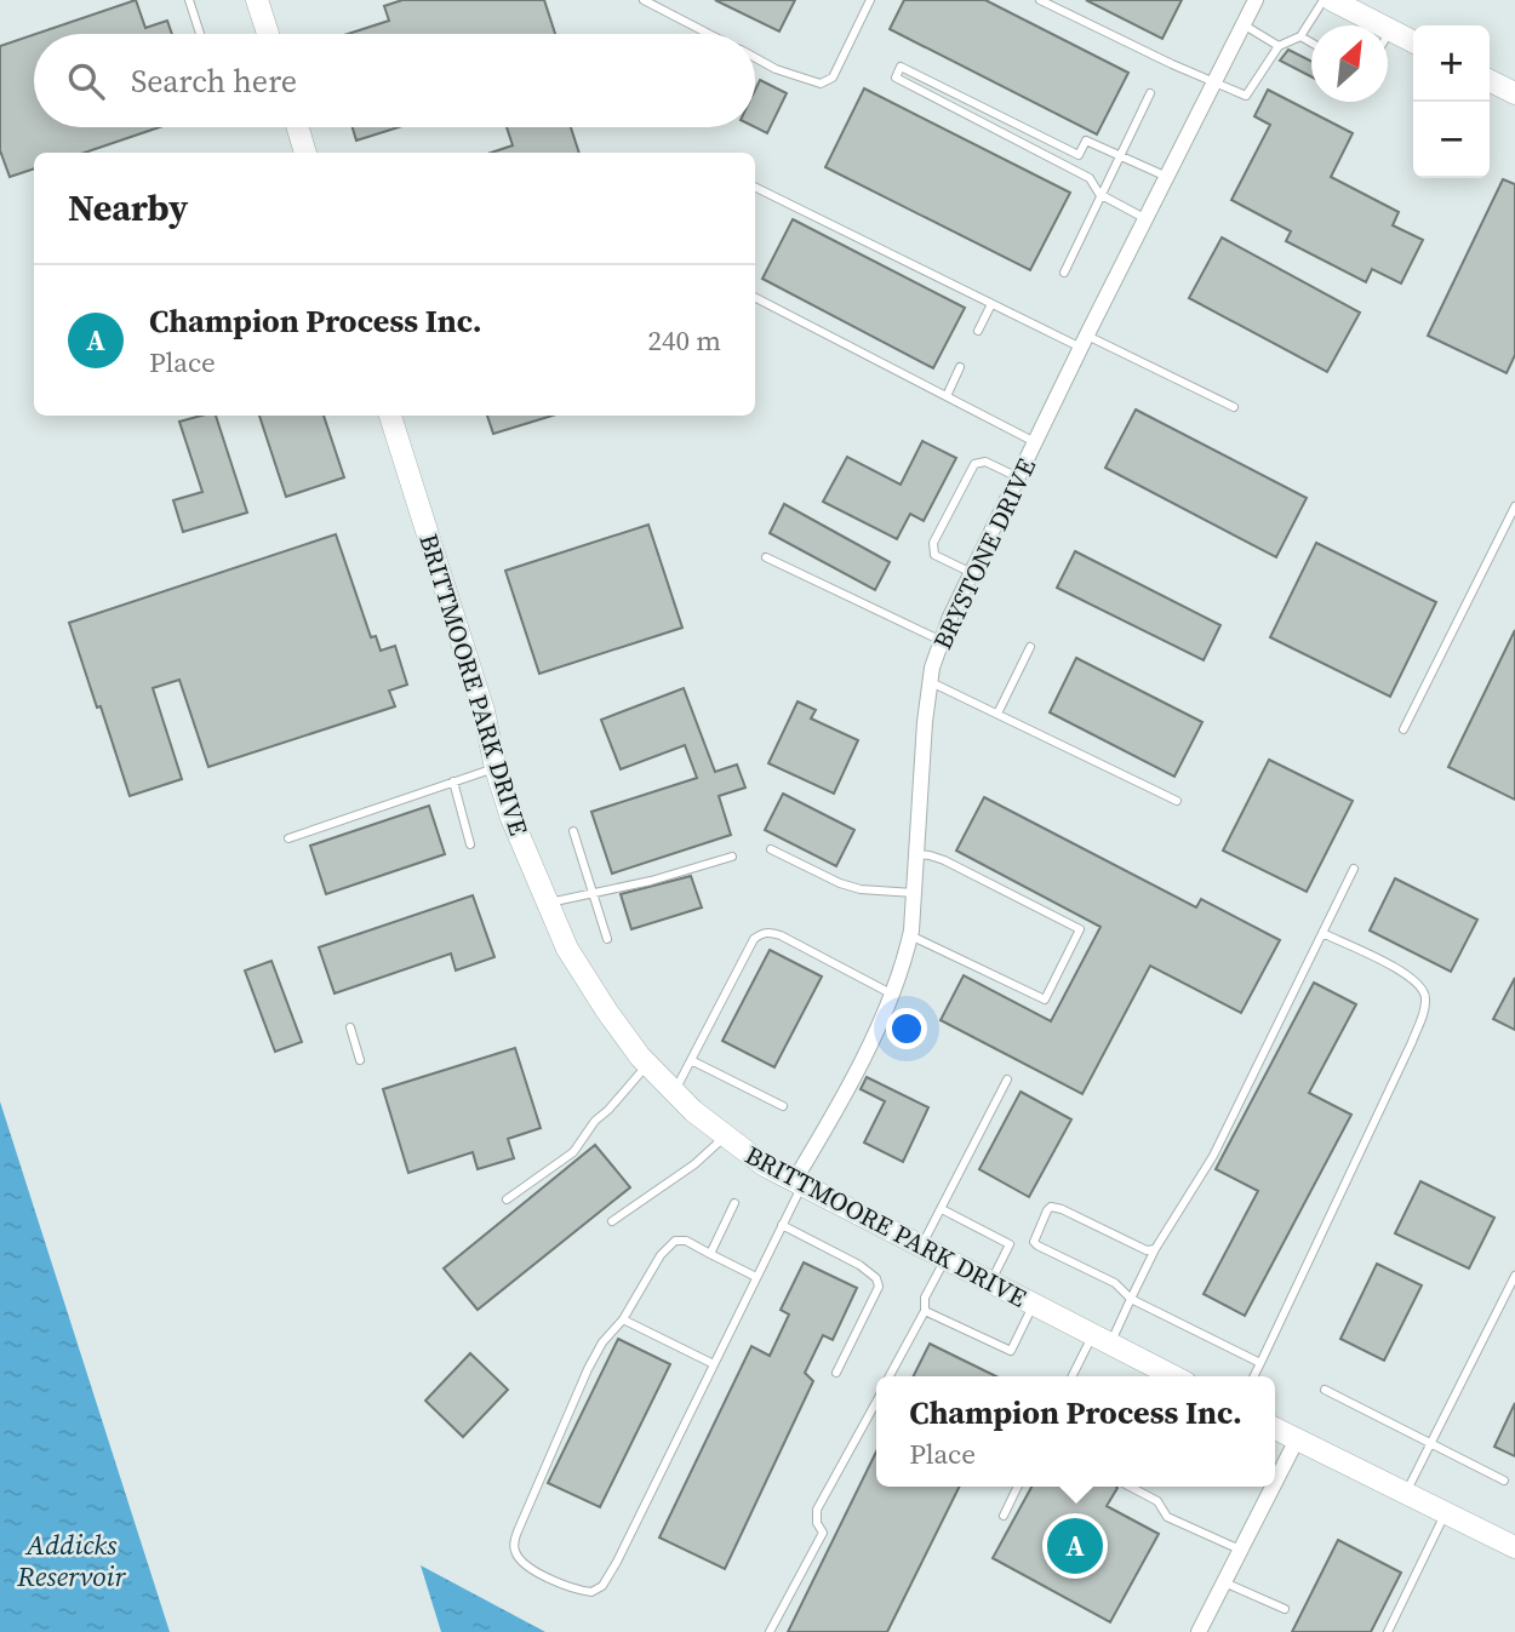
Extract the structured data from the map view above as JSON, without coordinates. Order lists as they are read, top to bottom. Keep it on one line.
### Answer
{"streets":{"street":["BRYSTONE DRIVE","BRITTMOORE PARK DRIVE"]},"crossings":[["BRYSTONE DRIVE","BRITTMOORE PARK DRIVE"]],"water":["Addicks Reservoir"],"north":"top right","page":{"map_buttons":["+","−"],"search":"Search here","heading":"Nearby","list":[{"mark":"A","name":"Champion Process Inc.","note":"Place","value":"240 m"}],"popup":["Champion Process Inc.","Place"],"pins":"A"}}
